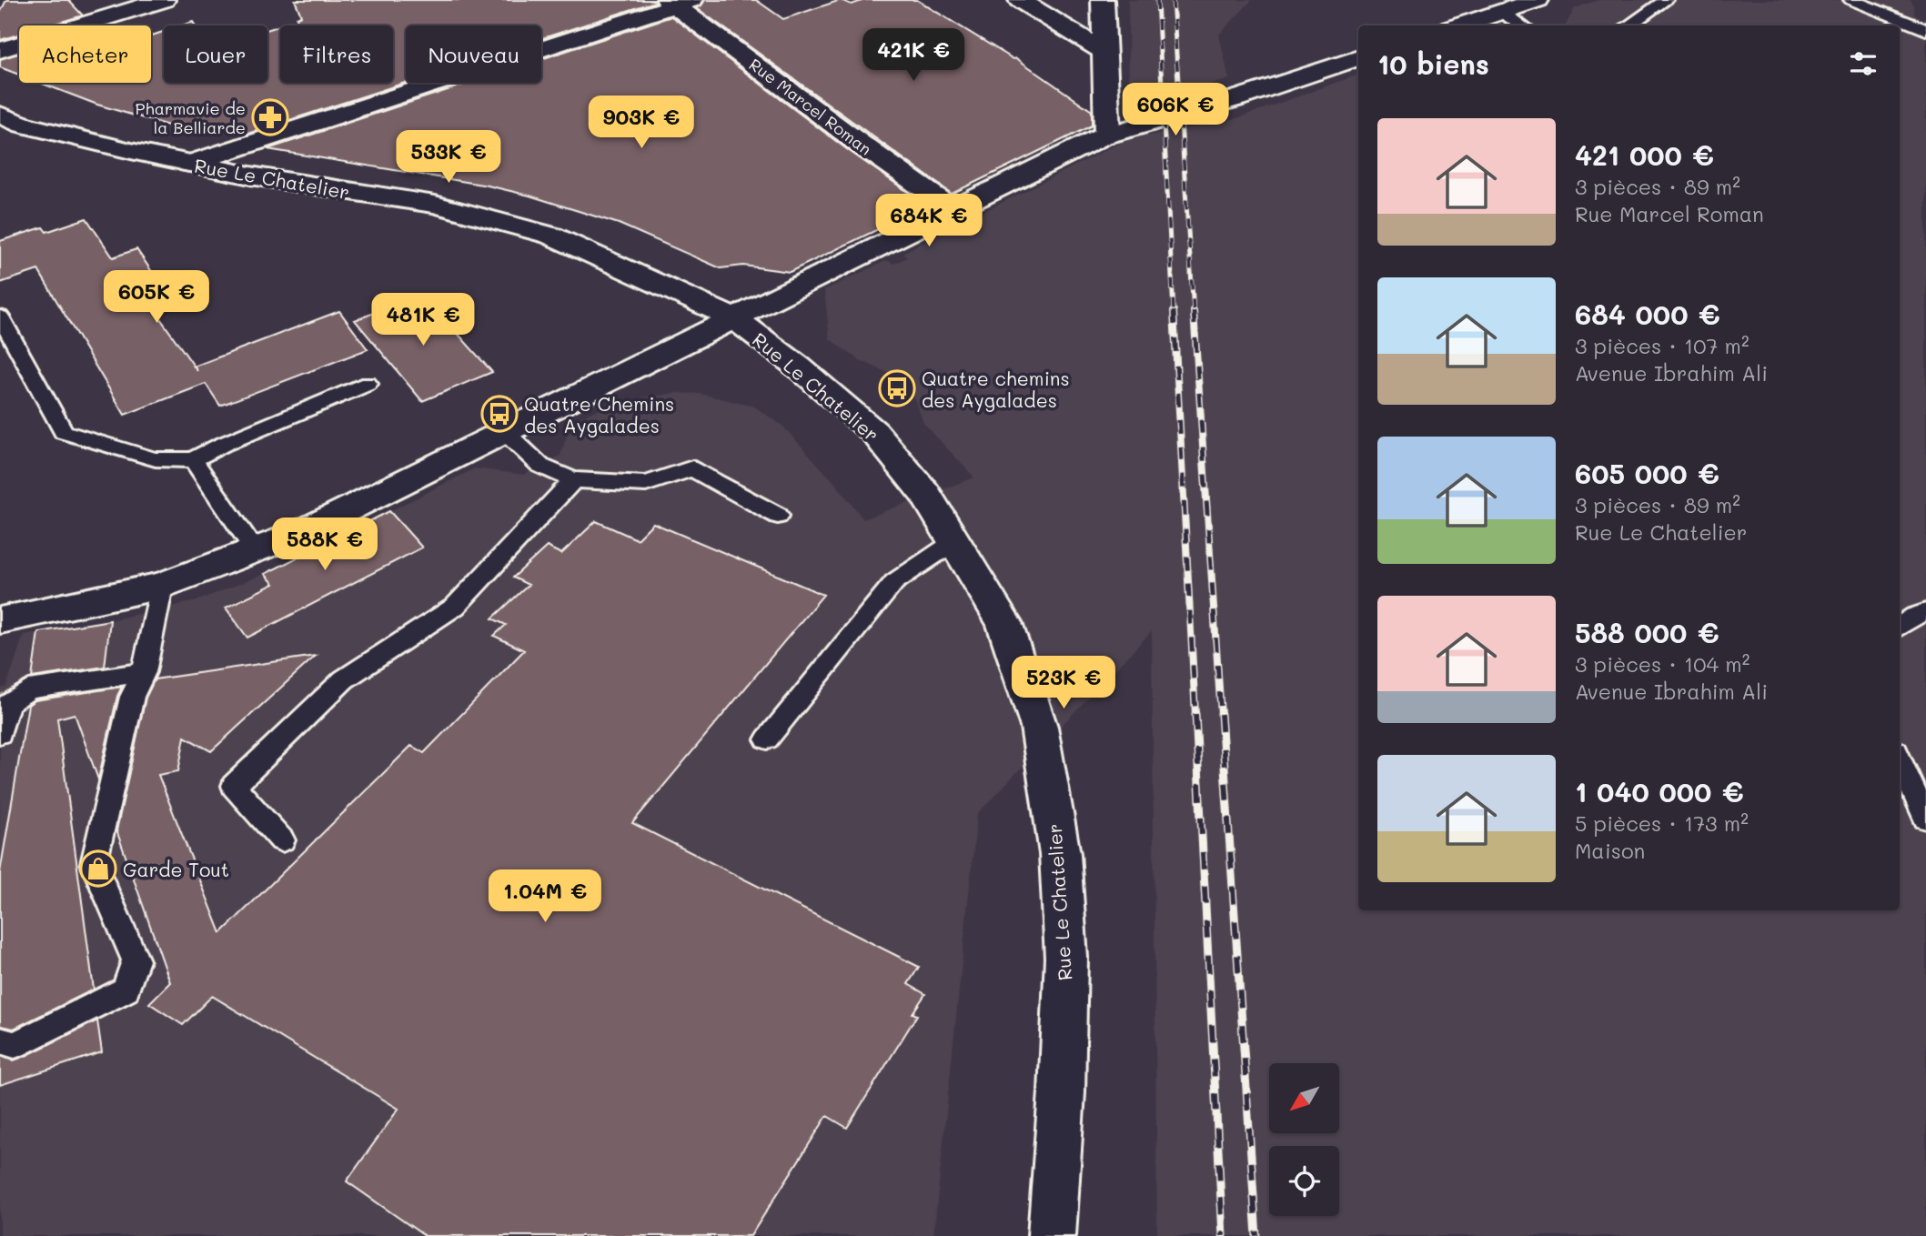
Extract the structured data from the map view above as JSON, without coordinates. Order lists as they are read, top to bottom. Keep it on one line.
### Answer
{"streets":{"street":["Rue Marcel Roman","Rue Le Chatelier"]},"places":{"pharmacy":["Pharmavie de la Belliarde"],"bus stop":["Quatre chemins des Aygalades","Quatre Chemins des Aygalades"],"shop":["Garde Tout"]},"north":"bottom left","page":{"chip":["Acheter","Louer","Filtres","Nouveau"],"heading":"10 biens","price":["421K €","606K €","903K €","533K €","684K €","605K €","481K €","588K €","523K €","1.04M €"],"list":[{"name":"421 000 €","note":"3 pièces · 89 m² · Rue Marcel Roman"},{"name":"684 000 €","note":"3 pièces · 107 m² · Avenue Ibrahim Ali"},{"name":"605 000 €","note":"3 pièces · 89 m² · Rue Le Chatelier"},{"name":"588 000 €","note":"3 pièces · 104 m² · Avenue Ibrahim Ali"},{"name":"1 040 000 €","note":"5 pièces · 173 m² · Maison"}]}}
